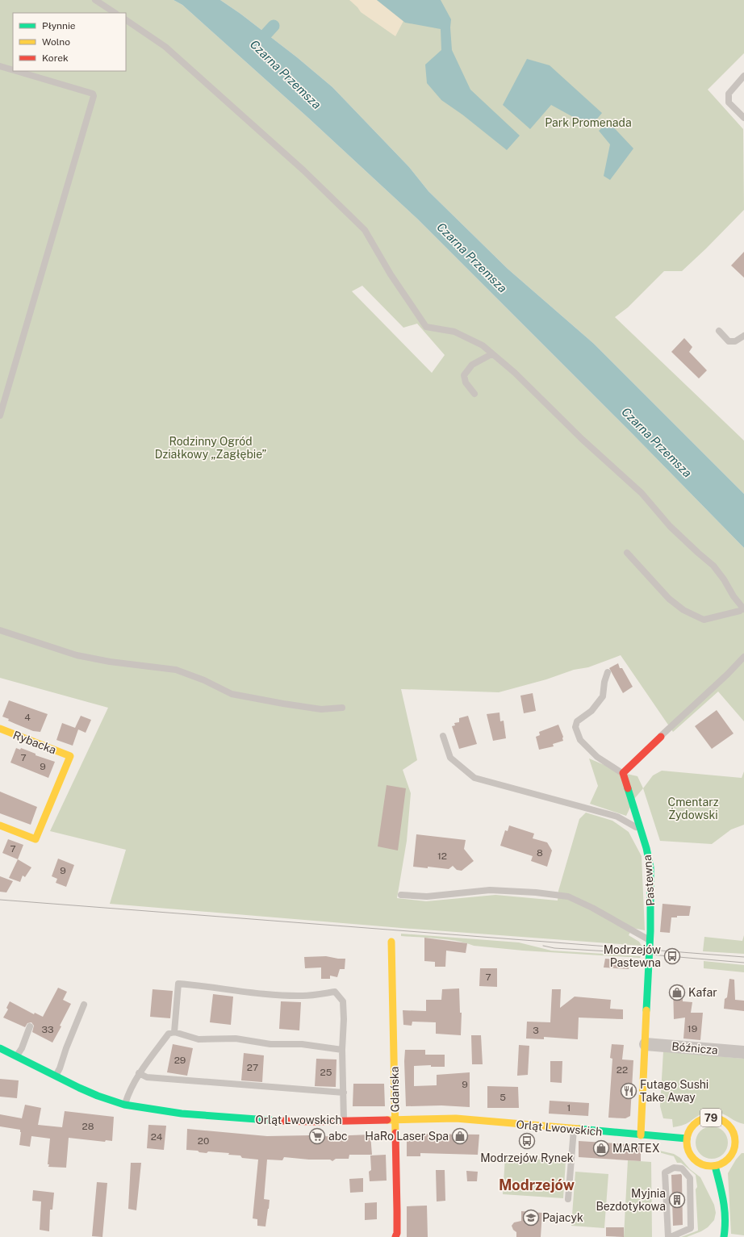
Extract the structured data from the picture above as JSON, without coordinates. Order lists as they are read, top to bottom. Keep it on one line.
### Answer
{"streets":{"street":["Rybacka","Pastewna","Bóźnicza","Gdańska","79","Orląt Lwowskich"]},"crossings":[["Pastewna","Bóźnicza"],["Pastewna","Orląt Lwowskich"],["Gdańska","Orląt Lwowskich"],["79","Orląt Lwowskich"]],"districts":["Modrzejów"],"water":["Czarna Przemsza"],"parks":["Park Promenada","Rodzinny Ogród Działkowy „Zagłębie”","Cmentarz Żydowski"],"places":{"bus stop":["Modrzejów Pastewna","Modrzejów Rynek"],"shop":["Kafar","HaRo Laser Spa","MARTEX"],"restaurant":["Futago Sushi Take Away"],"supermarket":["abc"],"building":["Myjnia Bezdotykowa"],"school or university":["Pajacyk"]},"house_numbers":["4","7","9","7","8","12","9","7","19","33","3","29","27","22","25","9","5","1","28","24","20"],"legend":["Płynnie","Wolno","Korek"]}
